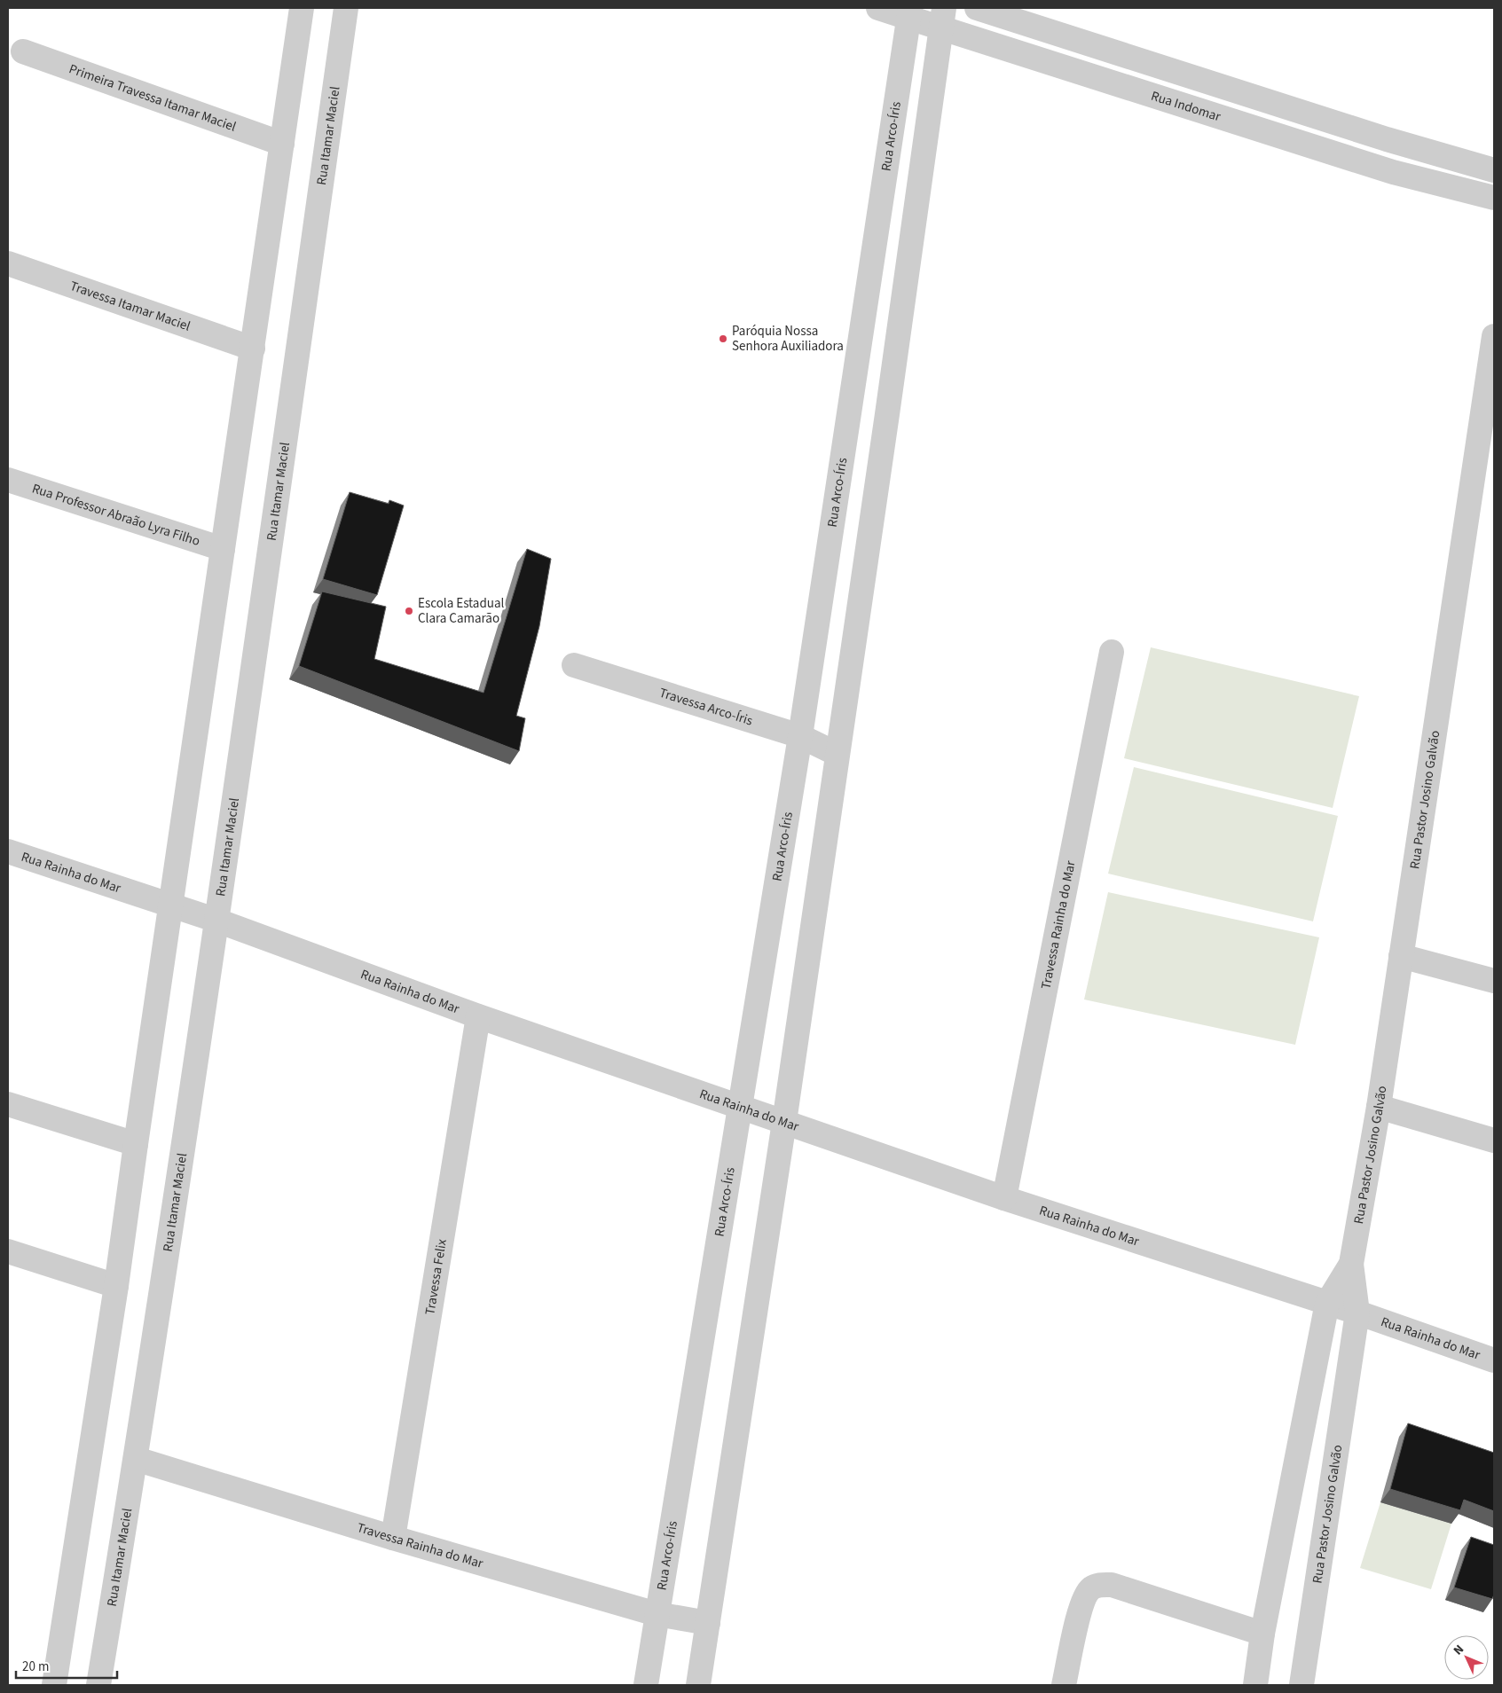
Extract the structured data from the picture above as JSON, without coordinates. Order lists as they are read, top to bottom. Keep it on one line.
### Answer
{"streets":{"street":["Primeira Travessa Itamar Maciel","Rua Indomar","Rua Itamar Maciel","Rua Arco-Íris","Travessa Itamar Maciel","Rua Professor Abraão Lyra Filho","Travessa Arco-Íris","Rua Pastor Josino Galvão","Rua Rainha do Mar","Travessa Rainha do Mar","Travessa Felix"]},"crossings":[["Rua Indomar","Rua Arco-Íris"],["Rua Itamar Maciel","Rua Rainha do Mar"],["Rua Itamar Maciel","Travessa Rainha do Mar"],["Rua Arco-Íris","Travessa Arco-Íris"],["Rua Arco-Íris","Rua Rainha do Mar"],["Rua Arco-Íris","Travessa Rainha do Mar"],["Rua Pastor Josino Galvão","Rua Rainha do Mar"],["Rua Rainha do Mar","Travessa Rainha do Mar"],["Rua Rainha do Mar","Travessa Felix"],["Travessa Rainha do Mar","Travessa Felix"]],"places":["Paróquia Nossa Senhora Auxiliadora","Escola Estadual Clara Camarão"],"scale_bar":"20 m","north":"top left"}
